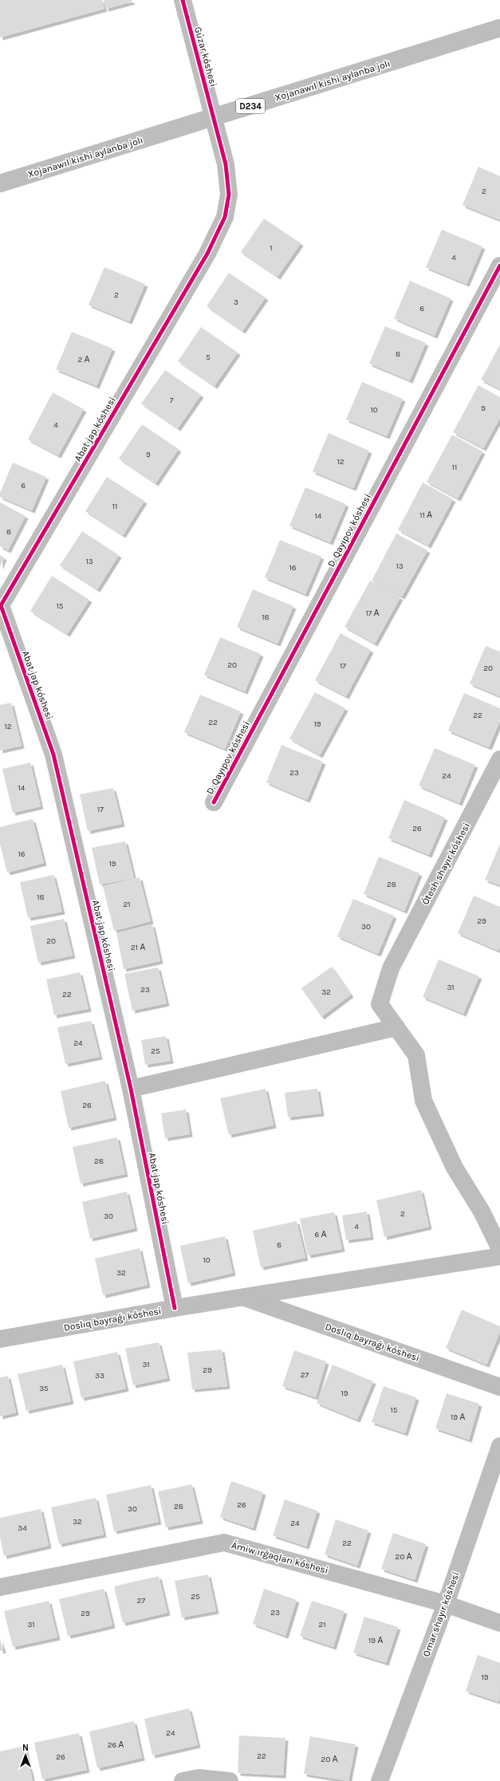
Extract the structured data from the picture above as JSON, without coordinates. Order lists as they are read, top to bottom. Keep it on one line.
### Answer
{"streets":{"street":["Gúzar kóshesi","Xojanawıl kishi aylanba jolı","D234","Abat jap kóshesi","D. Qayıpov kóshesi","Ótesh shayır kóshesi","Doslıq bayraǵı kóshesi","Ámiw ırǵaqları kóshesi","Omar shayır kóshesi"]},"crossings":[["Gúzar kóshesi","Xojanawıl kishi aylanba jolı"],["Gúzar kóshesi","Abat jap kóshesi"],["Xojanawıl kishi aylanba jolı","Abat jap kóshesi"],["Abat jap kóshesi","Doslıq bayraǵı kóshesi"],["Ámiw ırǵaqları kóshesi","Omar shayır kóshesi"]],"house_numbers":["2","1","4","2","3","6","8","5","2 А","7","9","10","4","9","12","11","6","11","11 А","14","8","13","13","16","15","17 А","18","20","17","20","22","22","19","12","23","24","14","17","26","16","19","28","18","21","29","30","20","21 А","31","23","32","22","24","25","26","28","2","30","4","6 А","8","10","32","31","29","27","33","35","19","15","19 А","26","28","30","32","24","34","22","20 А","25","27","23","29","31","21","19 А","19","24","26 А","22","26","20 А"],"north":"top"}
